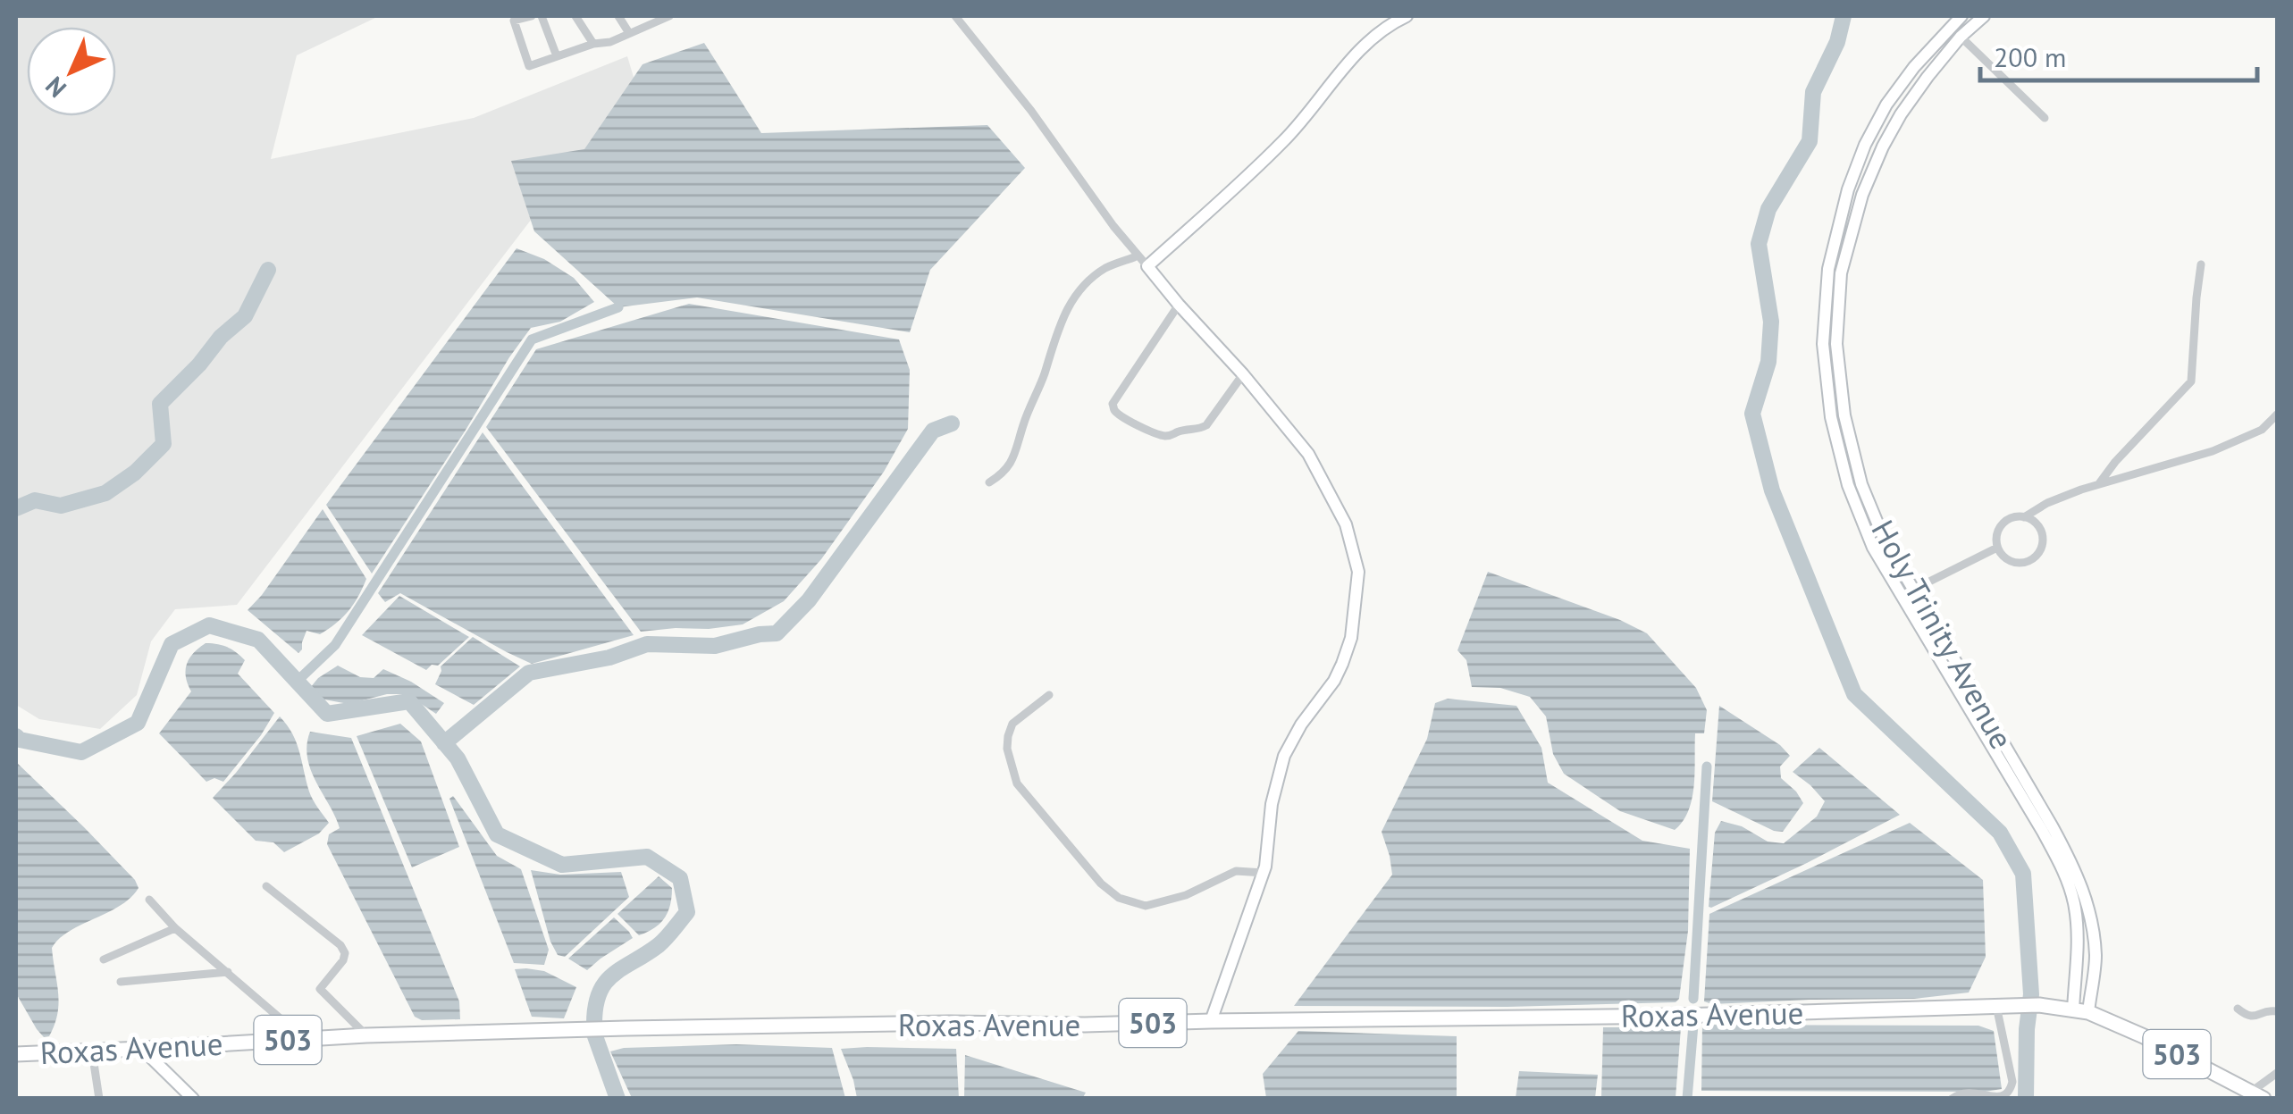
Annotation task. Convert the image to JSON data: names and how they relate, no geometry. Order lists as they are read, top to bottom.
{
  "streets": {
    "main road": ["Holy Trinity Avenue", "Roxas Avenue", "503"]
  },
  "crossings": [
    ["Holy Trinity Avenue", "Roxas Avenue"]
  ],
  "scale_bar": "200 m",
  "north": "bottom left"
}
